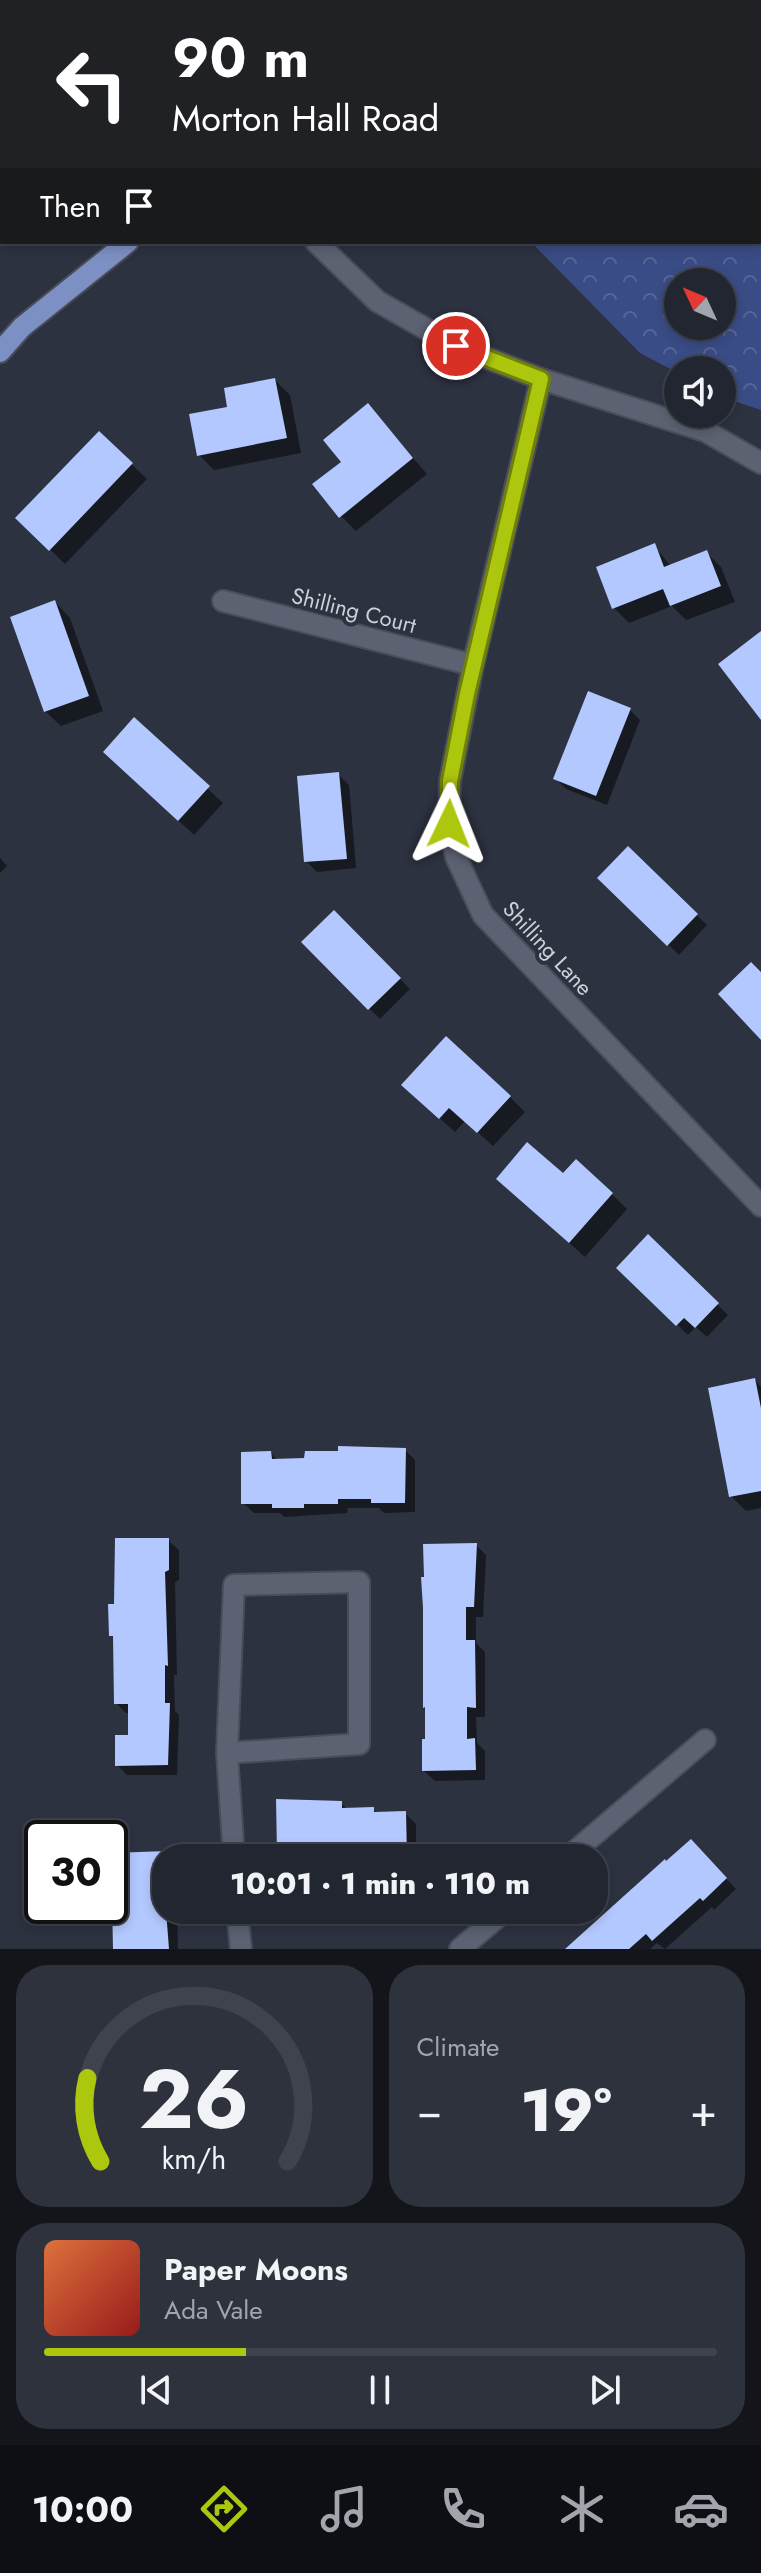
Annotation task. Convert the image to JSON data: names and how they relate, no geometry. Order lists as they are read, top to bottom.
{
  "streets": {
    "street": ["Shilling Court", "Shilling Lane"]
  },
  "crossings": [
    ["Shilling Court", "Shilling Lane"]
  ],
  "north": "top left",
  "page": {
    "turn": ["90 m", "Morton Hall Road"],
    "then": "Then",
    "limit": "30",
    "trip": "10:01 · 1 min · 110 m",
    "tile": "Climate",
    "heat": ["−", "19°", "+"],
    "song": ["Paper Moons", "Ada Vale"],
    "tabs": "10:00",
    "gauge": ["26", "km/h"]
  }
}
